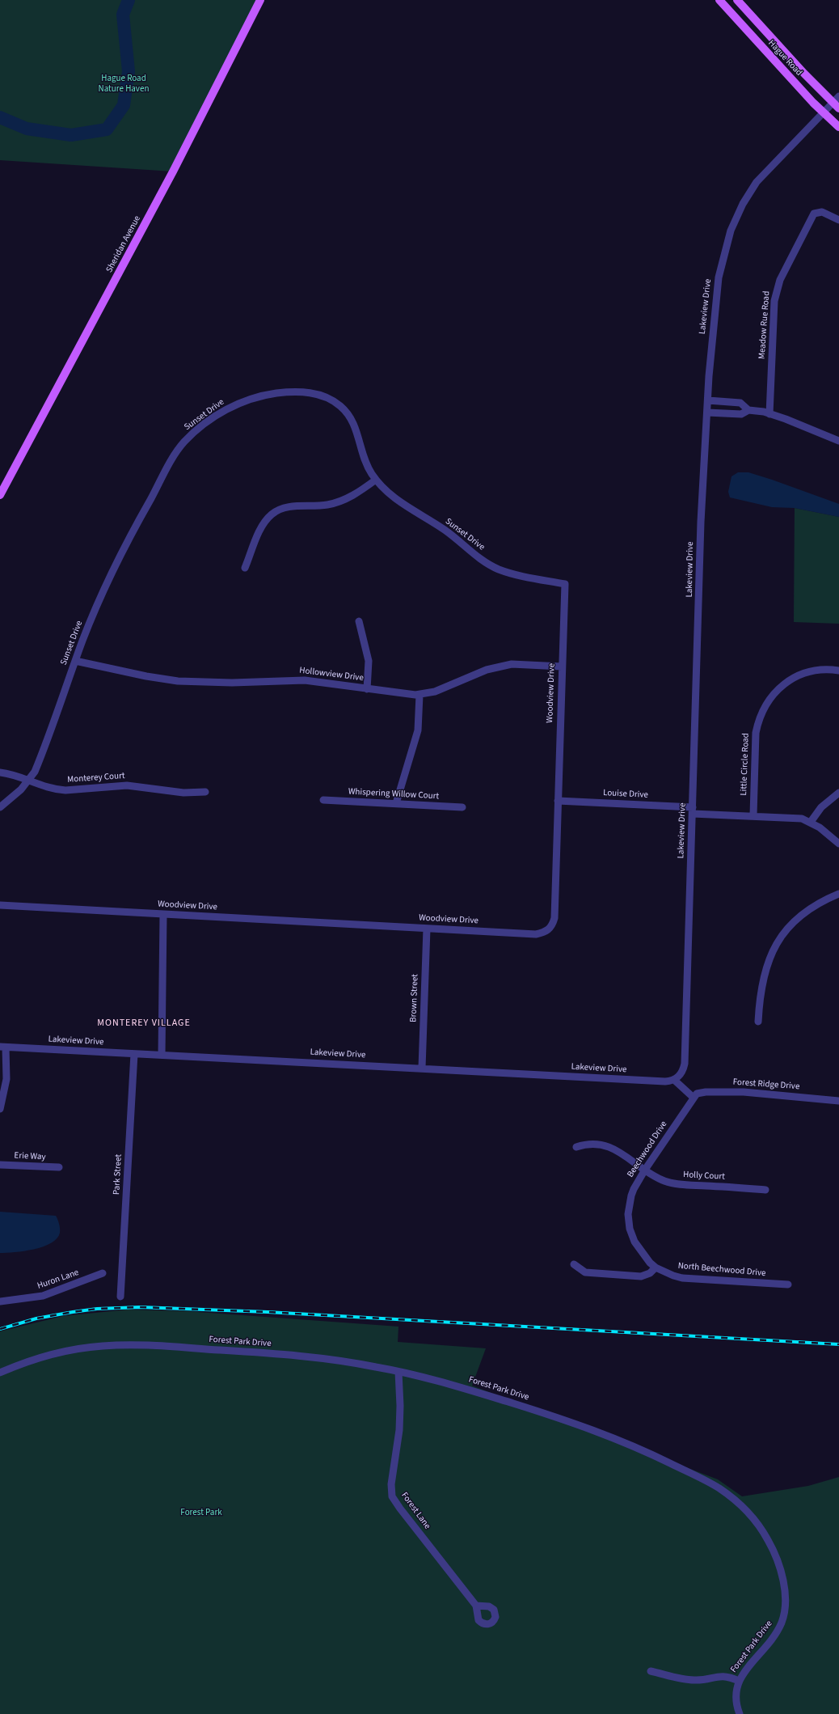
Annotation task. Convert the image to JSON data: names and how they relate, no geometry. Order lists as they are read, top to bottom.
{
  "streets": {
    "main road": ["Hague Road", "Sheridan Avenue"],
    "street": [
      "Lakeview Drive",
      "Meadow Rue Road",
      "Sunset Drive",
      "Hollowview Drive",
      "Woodview Drive",
      "Little Circle Road",
      "Monterey Court",
      "Whispering Willow Court",
      "Louise Drive",
      "Brown Street",
      "Forest Ridge Drive",
      "Beechwood Drive",
      "Erie Way",
      "Park Street",
      "Holly Court",
      "North Beechwood Drive",
      "Huron Lane",
      "Forest Park Drive",
      "Forest Lane"
    ]
  },
  "crossings": [
    ["Hague Road", "Lakeview Drive"],
    ["Lakeview Drive", "Louise Drive"],
    ["Lakeview Drive", "Brown Street"],
    ["Lakeview Drive", "Park Street"],
    ["Sunset Drive", "Hollowview Drive"],
    ["Sunset Drive", "Woodview Drive"],
    ["Sunset Drive", "Monterey Court"],
    ["Hollowview Drive", "Woodview Drive"],
    ["Woodview Drive", "Louise Drive"],
    ["Woodview Drive", "Brown Street"],
    ["Little Circle Road", "Louise Drive"],
    ["Forest Ridge Drive", "Beechwood Drive"],
    ["Beechwood Drive", "Holly Court"],
    ["Beechwood Drive", "North Beechwood Drive"],
    ["Forest Park Drive", "Forest Lane"]
  ],
  "districts": ["MONTEREY VILLAGE"],
  "parks": ["Hague Road Nature Haven", "Forest Park"]
}
